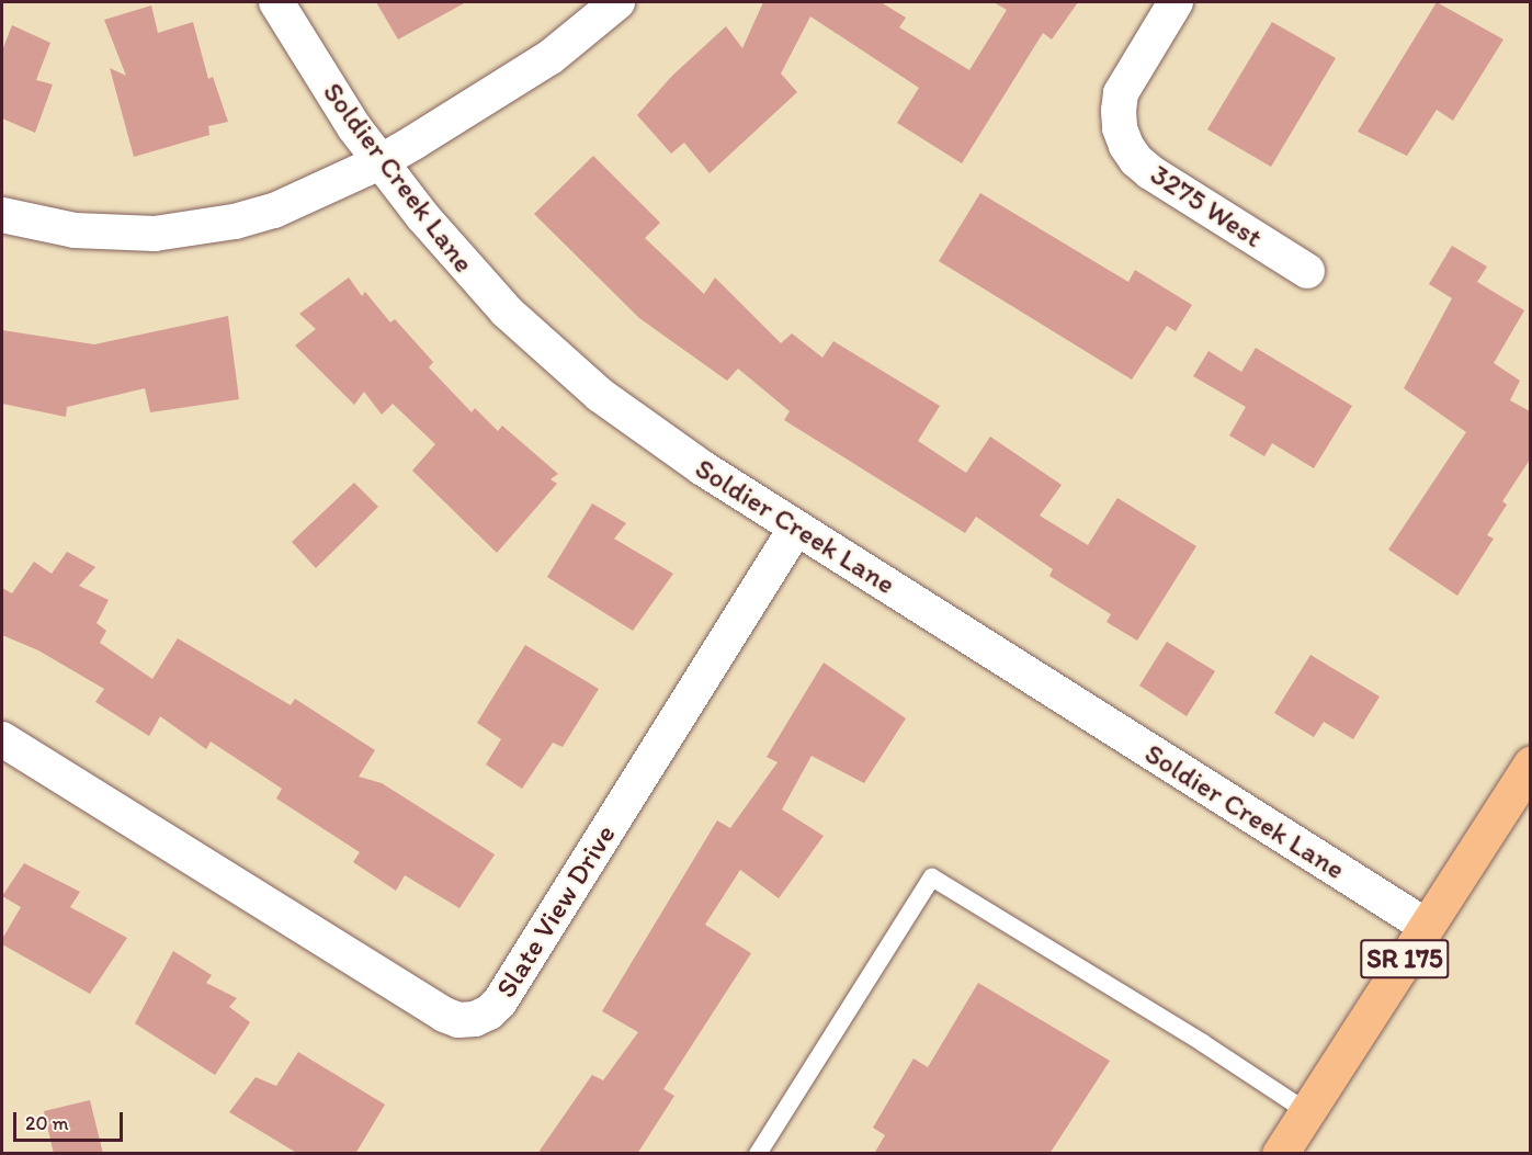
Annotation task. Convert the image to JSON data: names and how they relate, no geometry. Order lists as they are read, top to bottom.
{
  "streets": {
    "main road": ["SR 175"],
    "street": ["Soldier Creek Lane", "3275 West", "Slate View Drive"]
  },
  "crossings": [
    ["Soldier Creek Lane", "Slate View Drive"],
    ["Soldier Creek Lane", "SR 175"]
  ],
  "scale_bar": "20 m"
}
